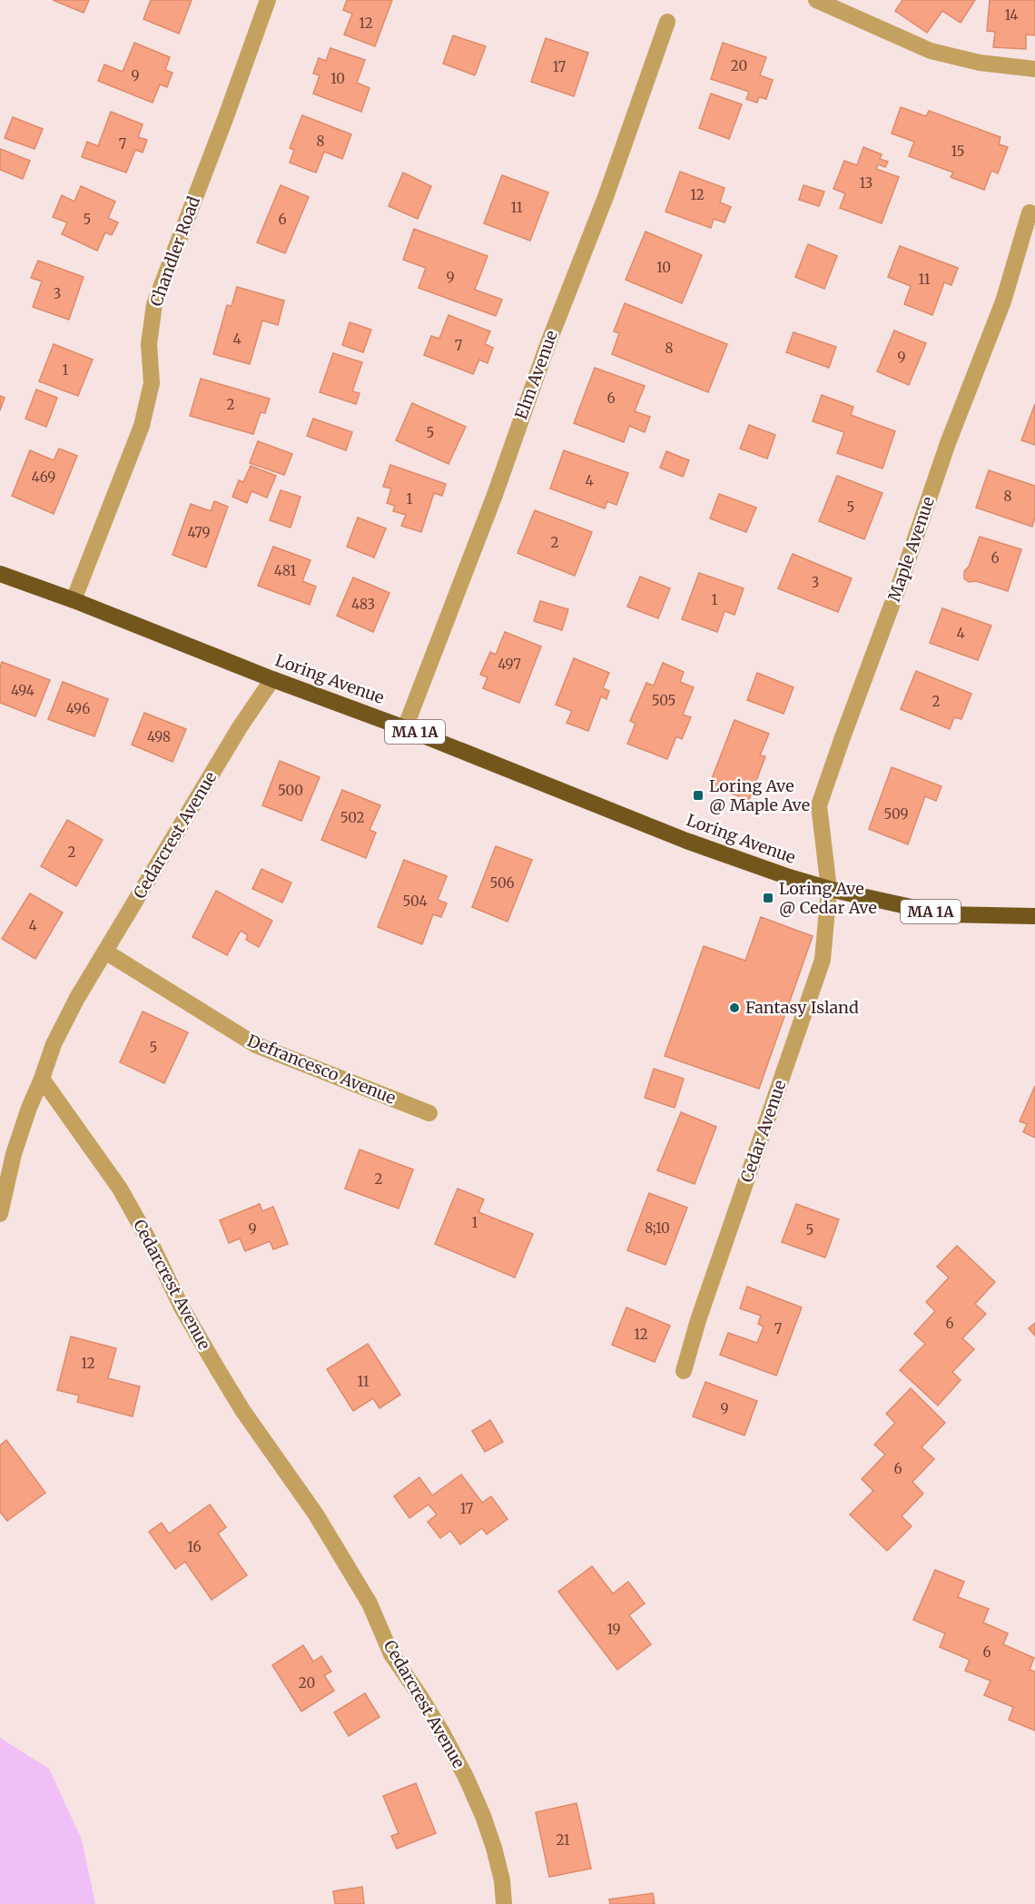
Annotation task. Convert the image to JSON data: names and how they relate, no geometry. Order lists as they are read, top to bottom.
{
  "streets": {
    "highway": ["Loring Avenue", "MA 1A"],
    "street": [
      "Chandler Road",
      "Elm Avenue",
      "Maple Avenue",
      "Cedarcrest Avenue",
      "Defrancesco Avenue",
      "Cedar Avenue"
    ]
  },
  "crossings": [
    ["Chandler Road", "Loring Avenue"],
    ["Elm Avenue", "Loring Avenue"],
    ["Maple Avenue", "Loring Avenue"],
    ["Maple Avenue", "MA 1A"],
    ["Maple Avenue", "Cedar Avenue"],
    ["Loring Avenue", "MA 1A"],
    ["Loring Avenue", "Cedarcrest Avenue"],
    ["Loring Avenue", "Cedar Avenue"],
    ["MA 1A", "Cedar Avenue"],
    ["Cedarcrest Avenue", "Defrancesco Avenue"]
  ],
  "places": {
    "transit": ["Loring Ave @ Maple Ave", "Loring Ave @ Cedar Ave"],
    "other": ["Fantasy Island"]
  },
  "house_numbers": [
    "14",
    "12",
    "20",
    "17",
    "9",
    "10",
    "8",
    "7",
    "15",
    "13",
    "12",
    "11",
    "5",
    "6",
    "10",
    "9",
    "11",
    "3",
    "4",
    "7",
    "8",
    "9",
    "1",
    "6",
    "2",
    "5",
    "469",
    "4",
    "8",
    "1",
    "5",
    "479",
    "2",
    "6",
    "481",
    "3",
    "1",
    "483",
    "4",
    "497",
    "494",
    "505",
    "2",
    "496",
    "498",
    "500",
    "509",
    "502",
    "2",
    "506",
    "504",
    "4",
    "5",
    "2",
    "1",
    "8;10",
    "9",
    "5",
    "6",
    "7",
    "12",
    "12",
    "11",
    "9",
    "6",
    "17",
    "16",
    "19",
    "6",
    "20",
    "21"
  ]
}
